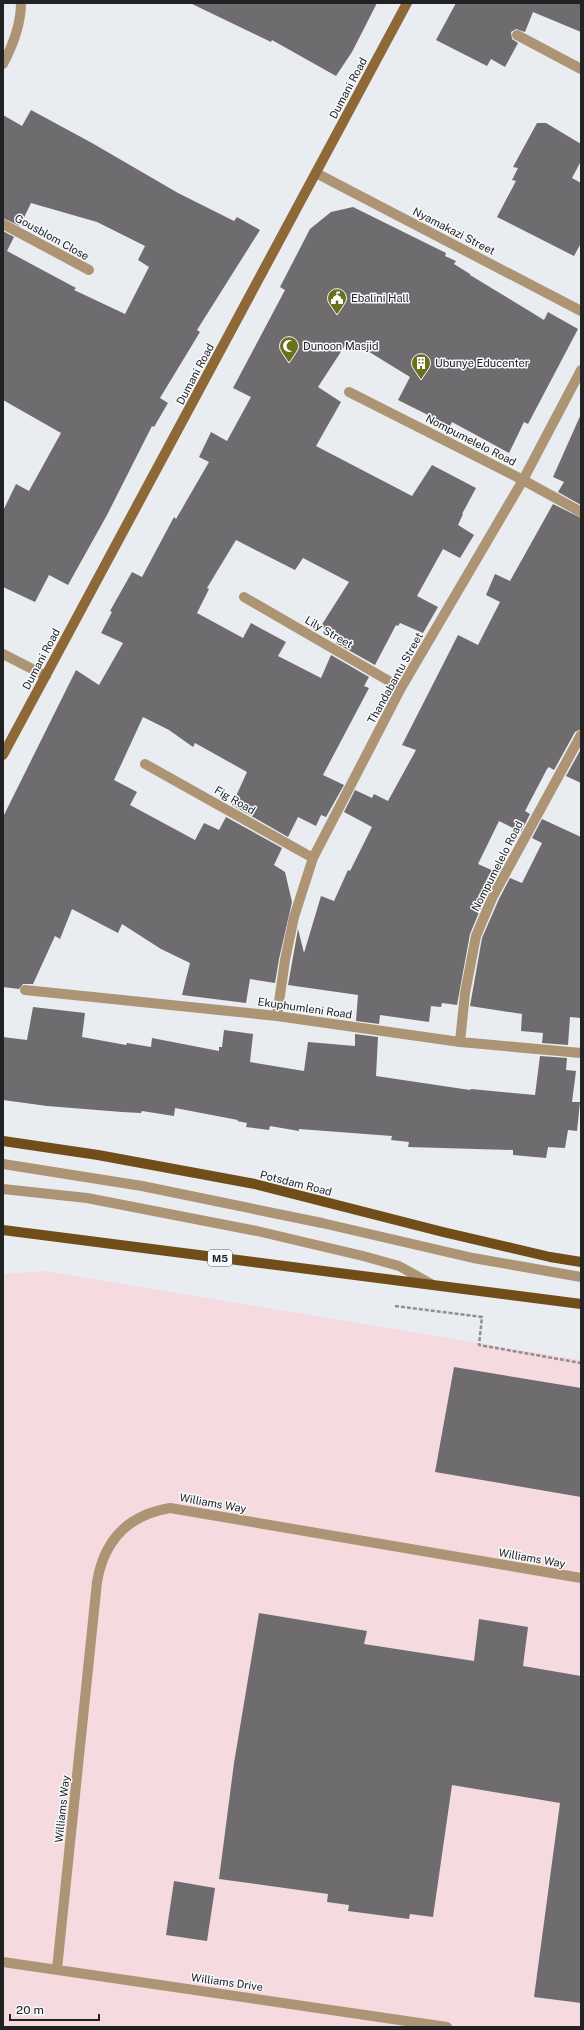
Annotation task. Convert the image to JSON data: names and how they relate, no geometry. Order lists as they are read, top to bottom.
{
  "streets": {
    "main road": ["Potsdam Road", "M5"],
    "street": [
      "Dumani Road",
      "Nyamakazi Street",
      "Gousblom Close",
      "Nompumelelo Road",
      "Lily Street",
      "Thandabantu Street",
      "Fig Road",
      "Ekuphumleni Road",
      "Williams Way",
      "Williams Drive"
    ]
  },
  "crossings": [
    ["Dumani Road", "Nyamakazi Street"],
    ["Nompumelelo Road", "Thandabantu Street"],
    ["Nompumelelo Road", "Ekuphumleni Road"],
    ["Lily Street", "Thandabantu Street"],
    ["Thandabantu Street", "Fig Road"],
    ["Thandabantu Street", "Ekuphumleni Road"],
    ["Williams Way", "Williams Drive"]
  ],
  "places": {
    "public building": ["Ebalini Hall"],
    "mosque": ["Dunoon Masjid"],
    "building": ["Ubunye Educenter"]
  },
  "scale_bar": "20 m"
}
